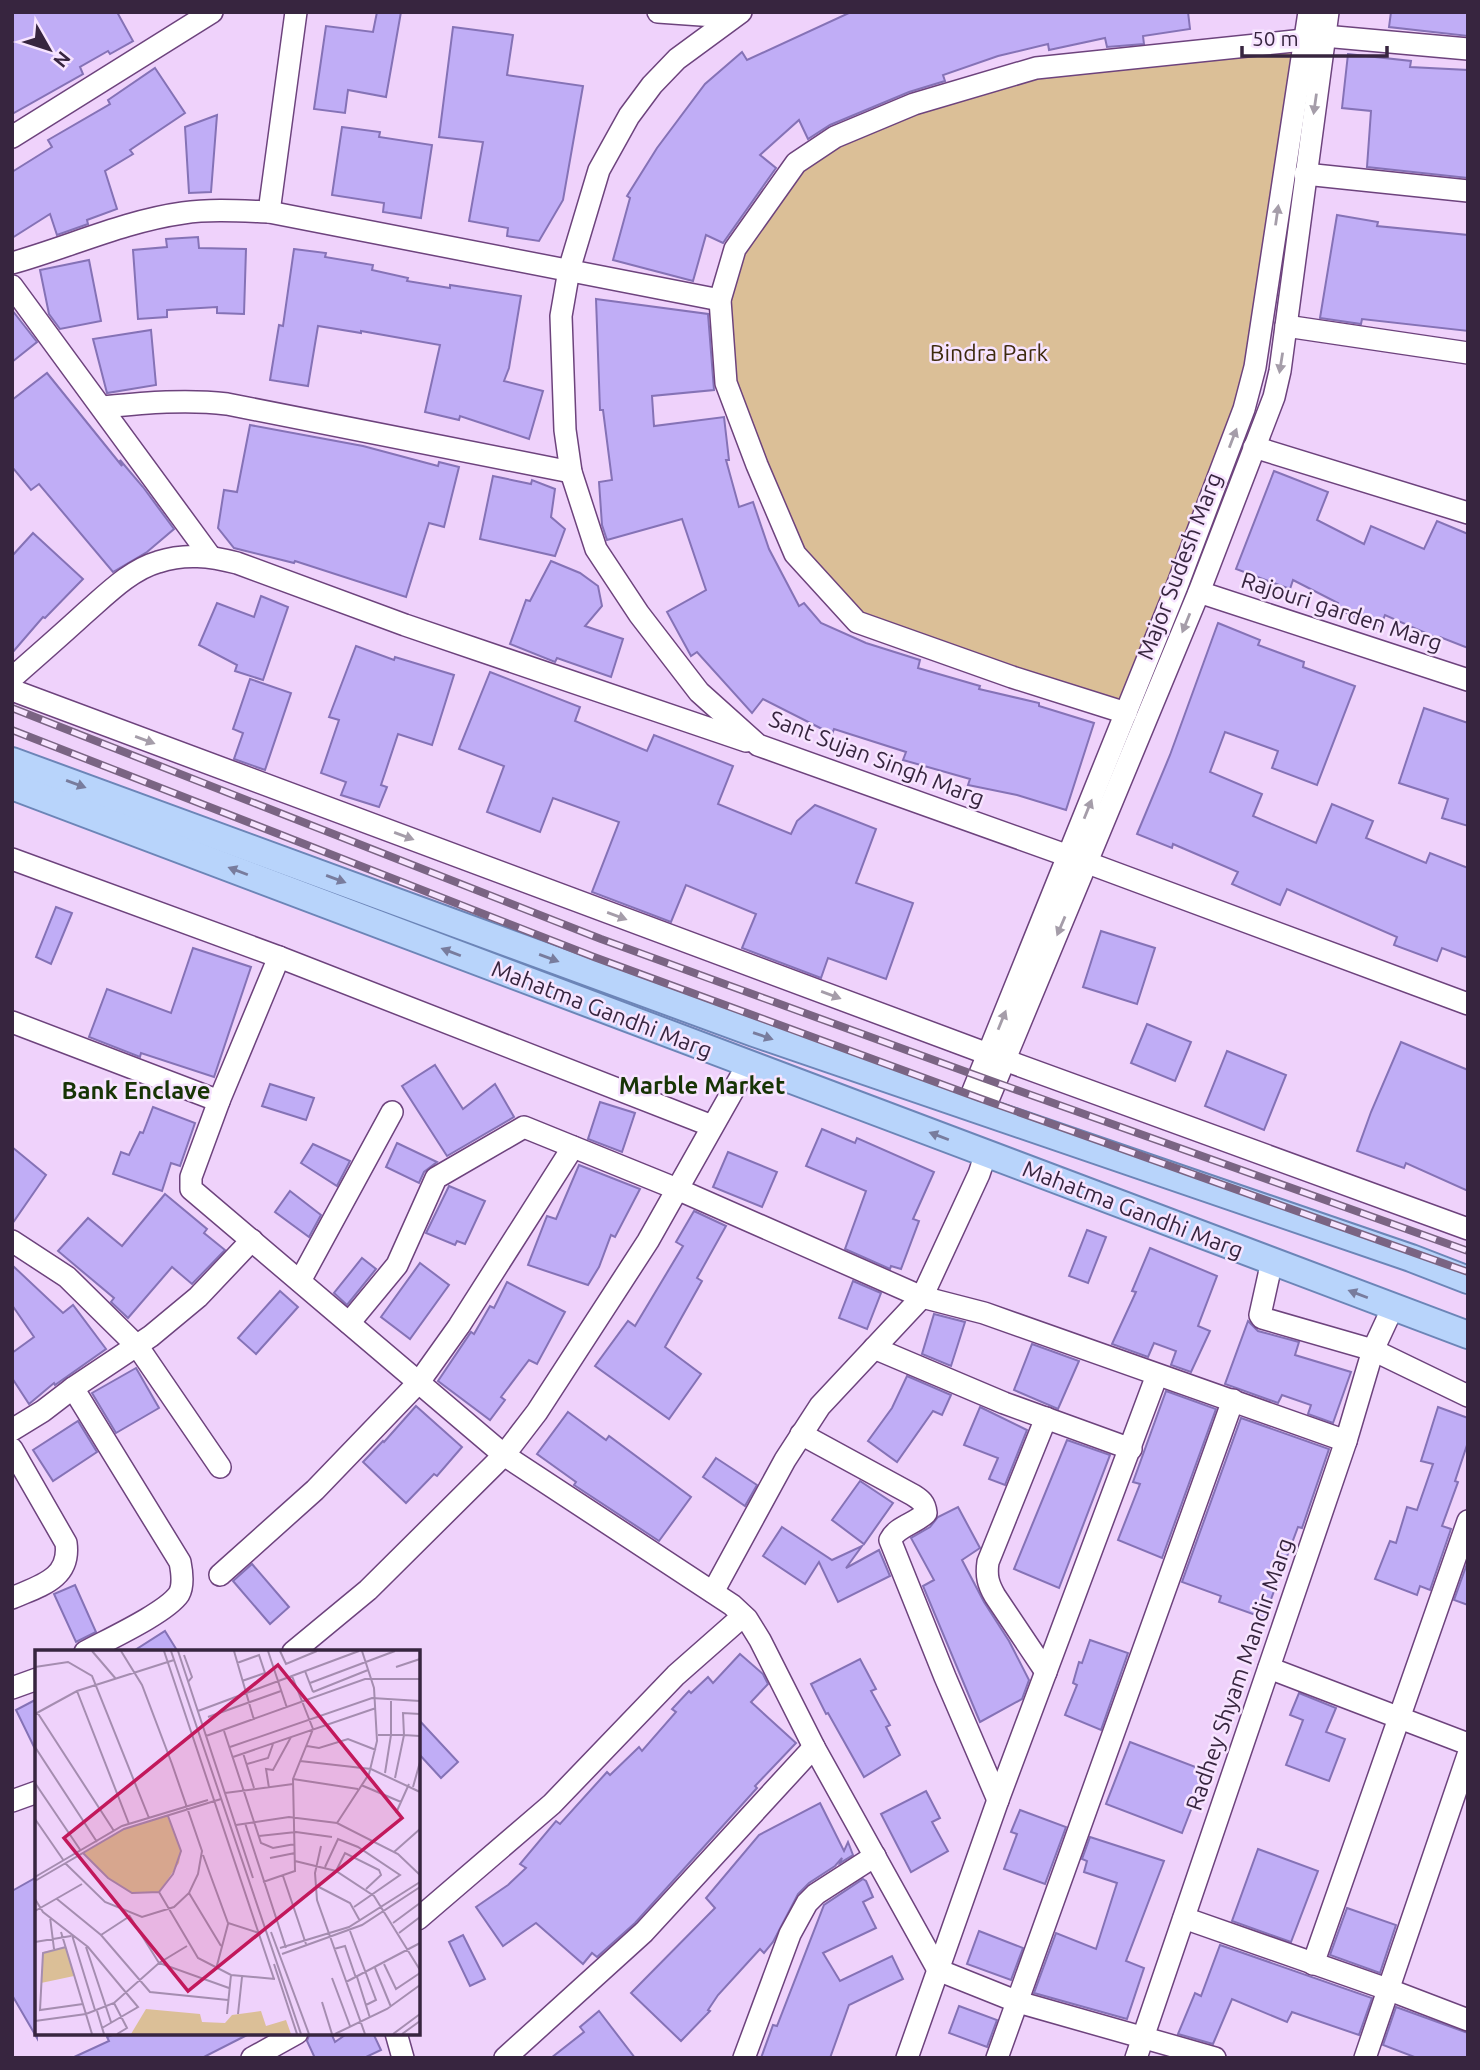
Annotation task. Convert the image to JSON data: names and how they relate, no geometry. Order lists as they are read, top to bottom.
{
  "streets": {
    "main road": ["Mahatma Gandhi Marg"],
    "street": [
      "Major Sudesh Marg",
      "Rajouri garden Marg",
      "Sant Sujan Singh Marg",
      "Radhey Shyam Mandir Marg"
    ]
  },
  "crossings": [
    ["Major Sudesh Marg", "Rajouri garden Marg"],
    ["Major Sudesh Marg", "Sant Sujan Singh Marg"],
    ["Major Sudesh Marg", "Mahatma Gandhi Marg"],
    ["Mahatma Gandhi Marg", "Radhey Shyam Mandir Marg"]
  ],
  "districts": ["Marble Market", "Bank Enclave"],
  "parks": ["Bindra Park"],
  "scale_bar": "50 m",
  "north": "bottom right"
}
